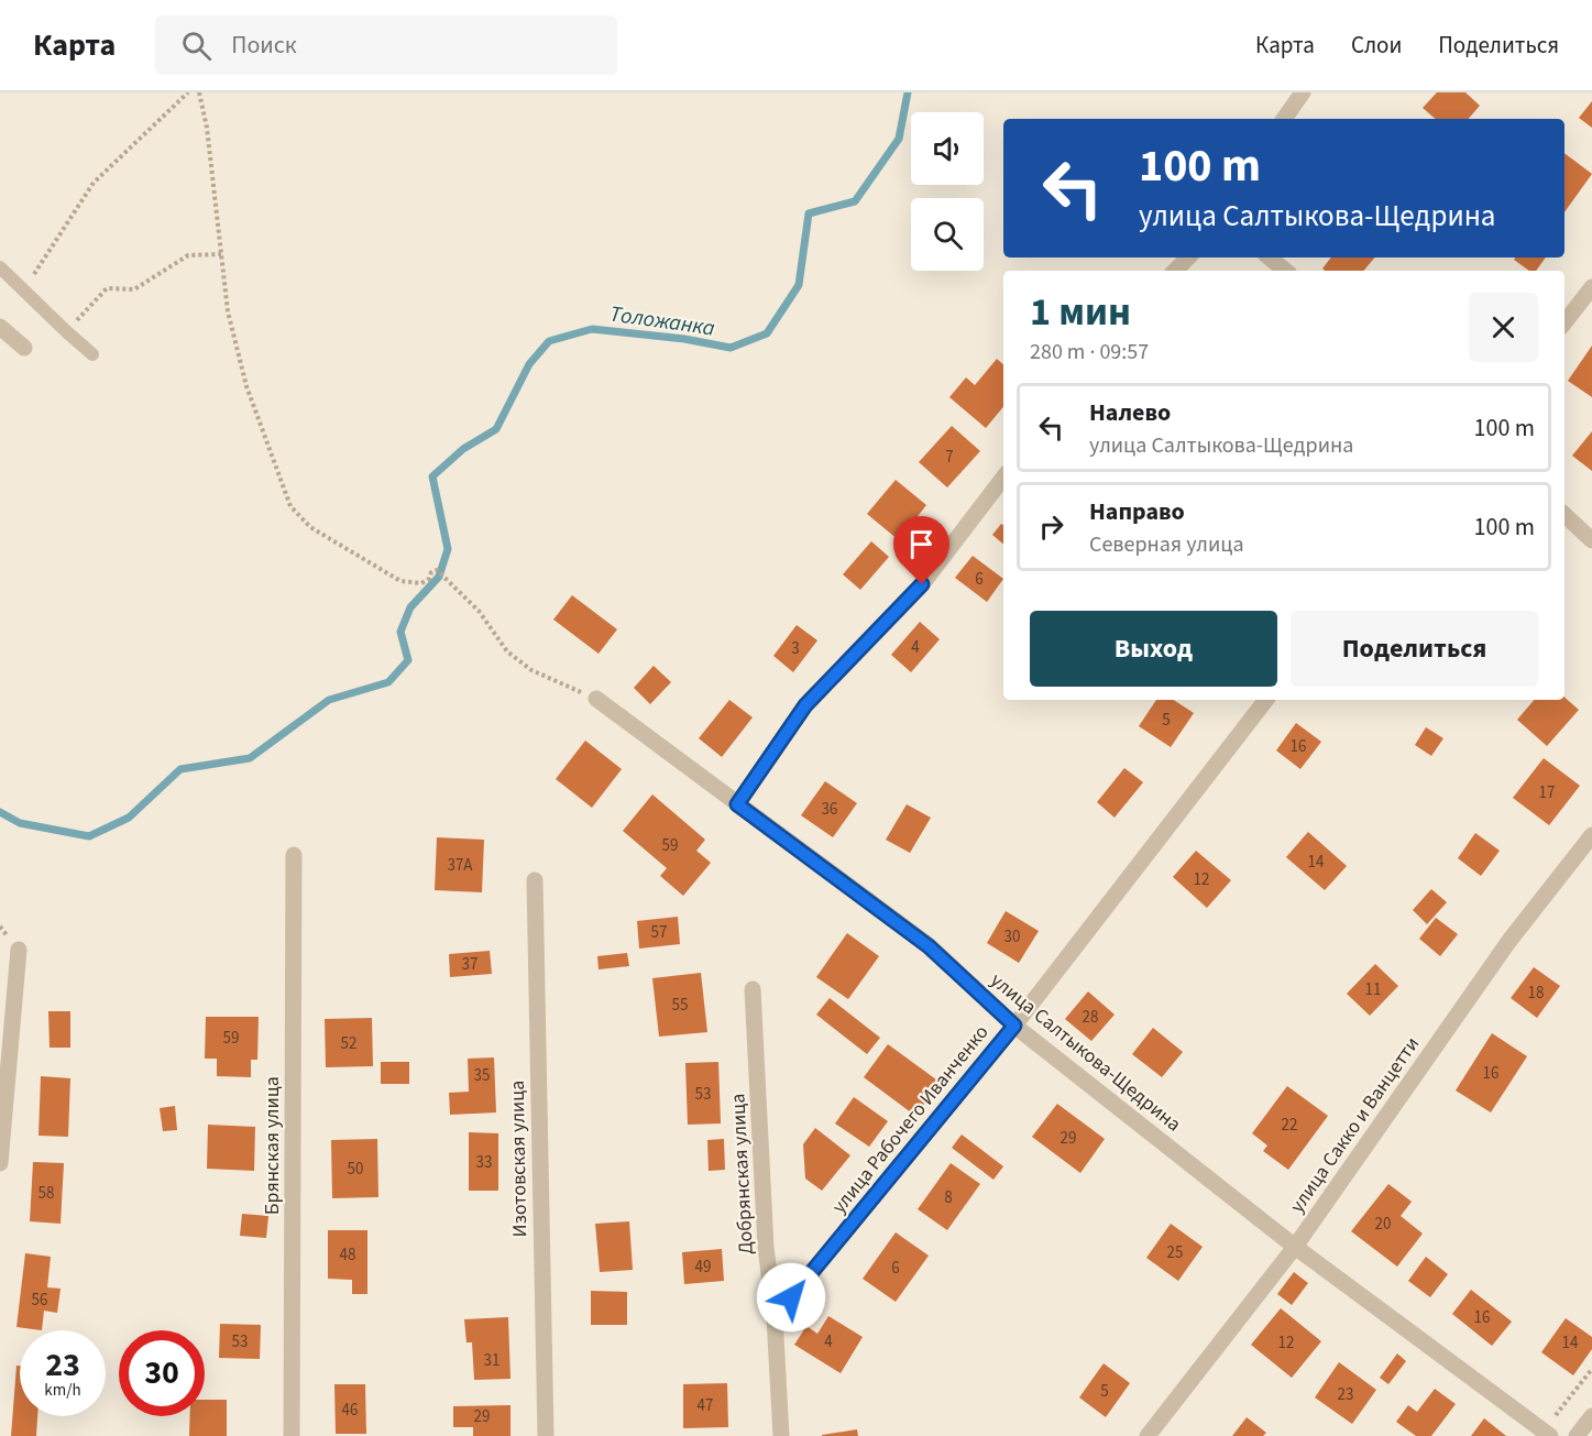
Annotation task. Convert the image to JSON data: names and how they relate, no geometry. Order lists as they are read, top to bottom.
{
  "streets": {
    "street": [
      "улица Салтыкова-Щедрина",
      "улица Рабочего Иванченко",
      "улица Сакко и Ванцетти",
      "Брянская улица",
      "Изотовская улица",
      "Добрянская улица"
    ]
  },
  "crossings": [
    ["улица Салтыкова-Щедрина", "улица Рабочего Иванченко"],
    ["улица Салтыкова-Щедрина", "улица Сакко и Ванцетти"],
    ["улица Рабочего Иванченко", "Добрянская улица"]
  ],
  "water": ["Толожанка"],
  "house_numbers": [
    "7",
    "6",
    "4",
    "3",
    "5",
    "16",
    "17",
    "36",
    "59",
    "14",
    "37А",
    "12",
    "57",
    "30",
    "37",
    "11",
    "18",
    "55",
    "28",
    "59",
    "52",
    "16",
    "35",
    "53",
    "22",
    "29",
    "33",
    "50",
    "58",
    "8",
    "20",
    "25",
    "48",
    "49",
    "6",
    "56",
    "16",
    "53",
    "4",
    "12",
    "14",
    "31",
    "5",
    "23",
    "47",
    "46",
    "29"
  ],
  "page": {
    "header": "Карта",
    "search": "Поиск",
    "nav": ["Карта", "Слои", "Поделиться"],
    "turn": ["100 m", "улица Салтыкова-Щедрина"],
    "heading": ["1 мин", "280 m · 09:57"],
    "list": [
      {
        "name": "Налево",
        "note": "улица Салтыкова-Щедрина",
        "value": "100 m"
      },
      {
        "name": "Направо",
        "note": "Северная улица",
        "value": "100 m"
      }
    ],
    "buttons": ["Выход", "Поделиться"],
    "speed": "23 km/h",
    "limit": "30"
  }
}
